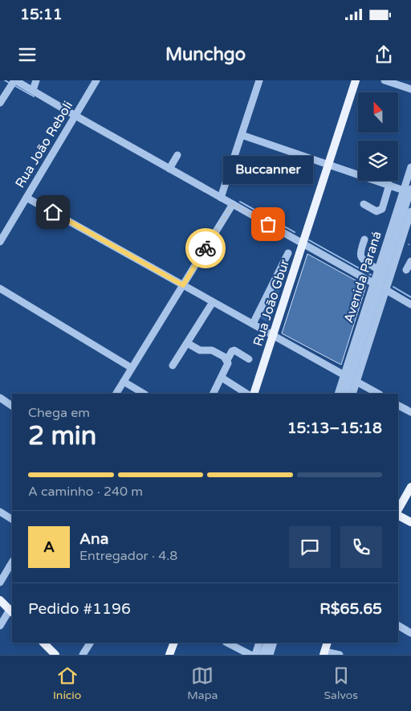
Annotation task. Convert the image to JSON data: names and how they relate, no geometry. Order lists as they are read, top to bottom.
{
  "streets": {
    "main road": ["Rua João Gbur"],
    "street": ["Rua João Reboli", "Avenida Paraná"]
  },
  "places": ["Buccanner"],
  "north": "top",
  "page": {
    "status": "15:11",
    "header": "Munchgo",
    "bubble": "Buccanner",
    "heading": ["2 min", "Chega em", "15:13–15:18"],
    "panel": [
      "Ana",
      "Entregador · 4.8",
      "Pedido #1196",
      "R$65.65"
    ],
    "bar": "A caminho · 240 m",
    "round": "A",
    "tabs": ["Início", "Mapa", "Salvos"]
  }
}
